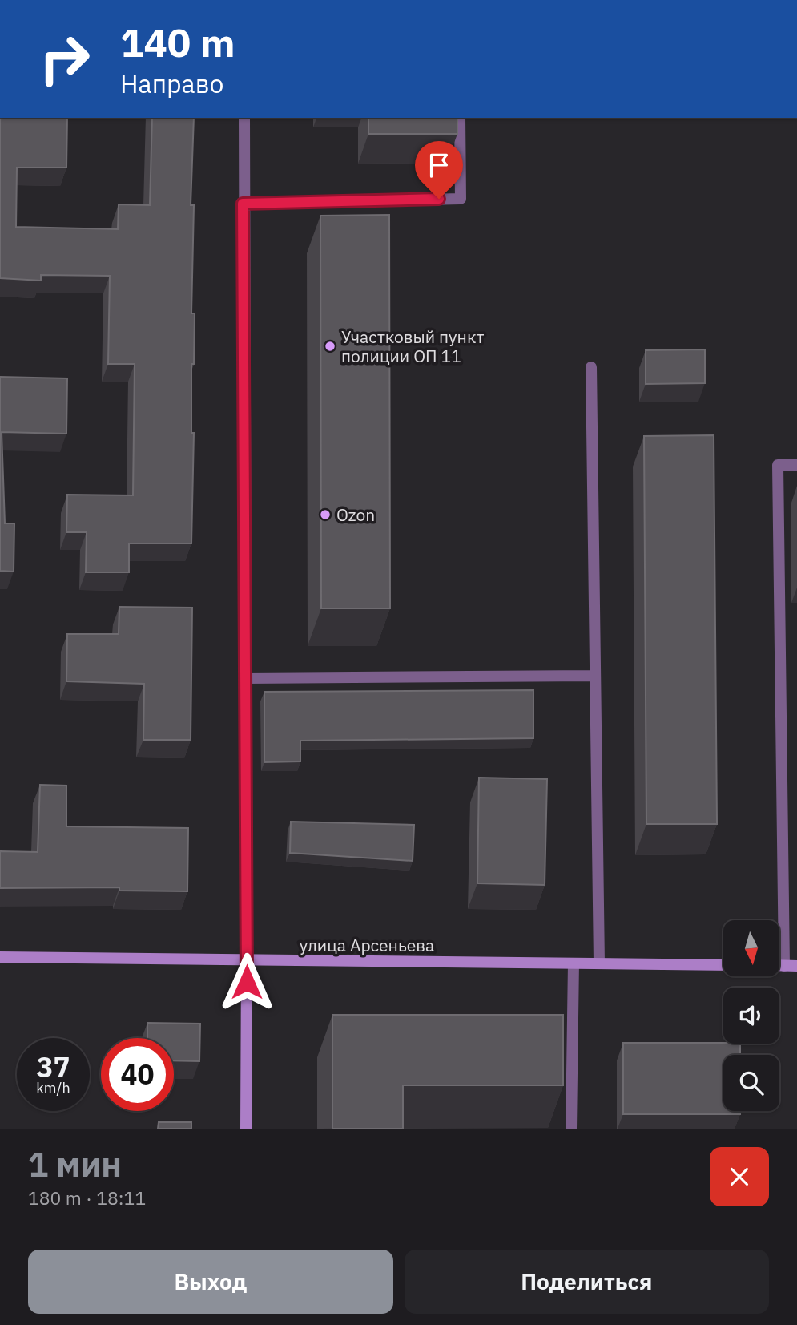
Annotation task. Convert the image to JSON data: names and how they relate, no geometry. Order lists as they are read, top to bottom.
{
  "streets": {
    "street": ["улица Арсеньева"]
  },
  "places": ["Участковый пункт полиции ОП 11", "Ozon"],
  "north": "bottom",
  "page": {
    "turn": ["140 m", "Направо"],
    "speed": "37 km/h",
    "limit": "40",
    "heading": ["1 мин", "180 m · 18:11"],
    "buttons": ["Выход", "Поделиться"]
  }
}
